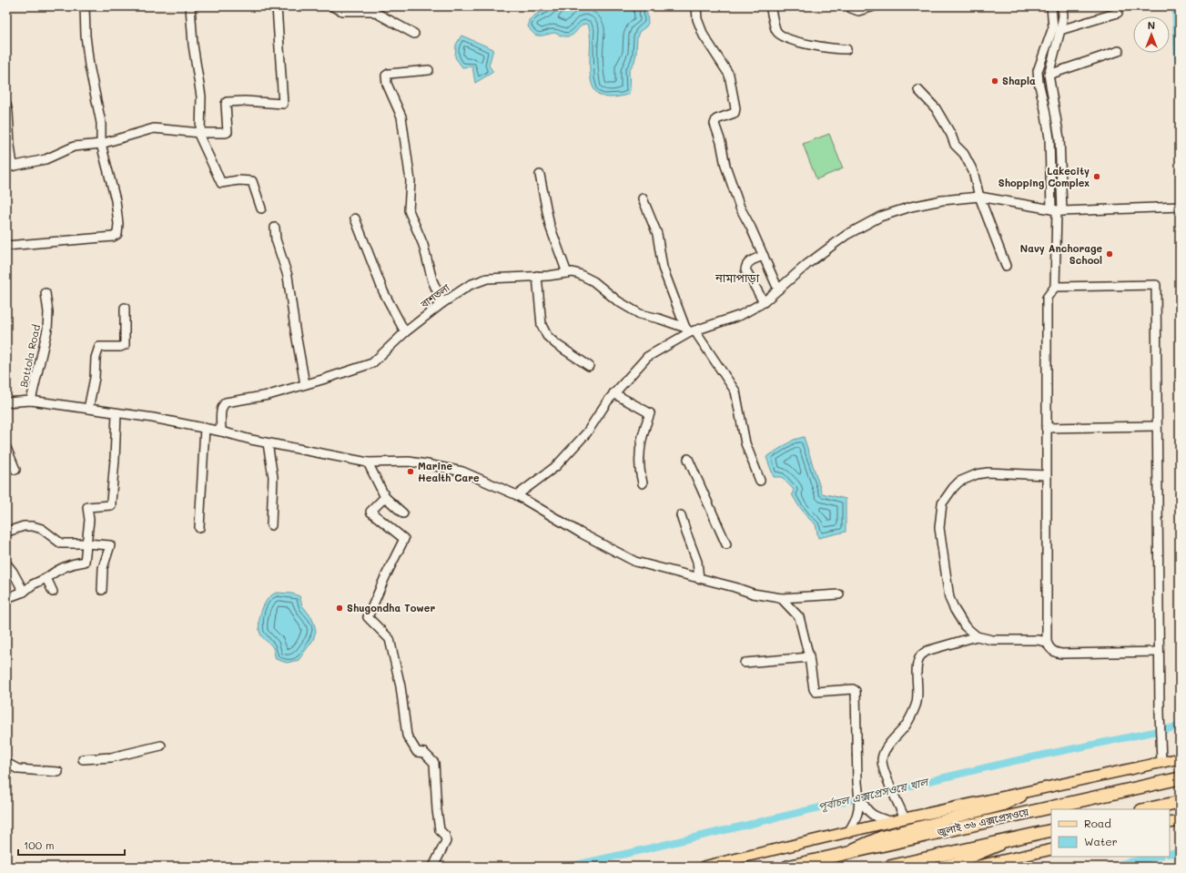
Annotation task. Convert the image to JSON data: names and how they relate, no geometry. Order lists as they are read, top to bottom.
{
  "streets": {
    "highway": ["জুলাই ৩৬ এক্সপ্রেসওয়ে"],
    "street": ["বাশতলা", "Bottola Road"]
  },
  "districts": ["নামাপাড়া"],
  "water": ["পূর্বাচল এক্সপ্রেসওয়ে খাল"],
  "places": [
    "Shapla",
    "Lakecity Shopping Complex",
    "Navy Anchorage School",
    "Marine Health Care",
    "Shugondha Tower"
  ],
  "legend": ["Road", "Water"],
  "scale_bar": "100 m",
  "north": "top"
}
